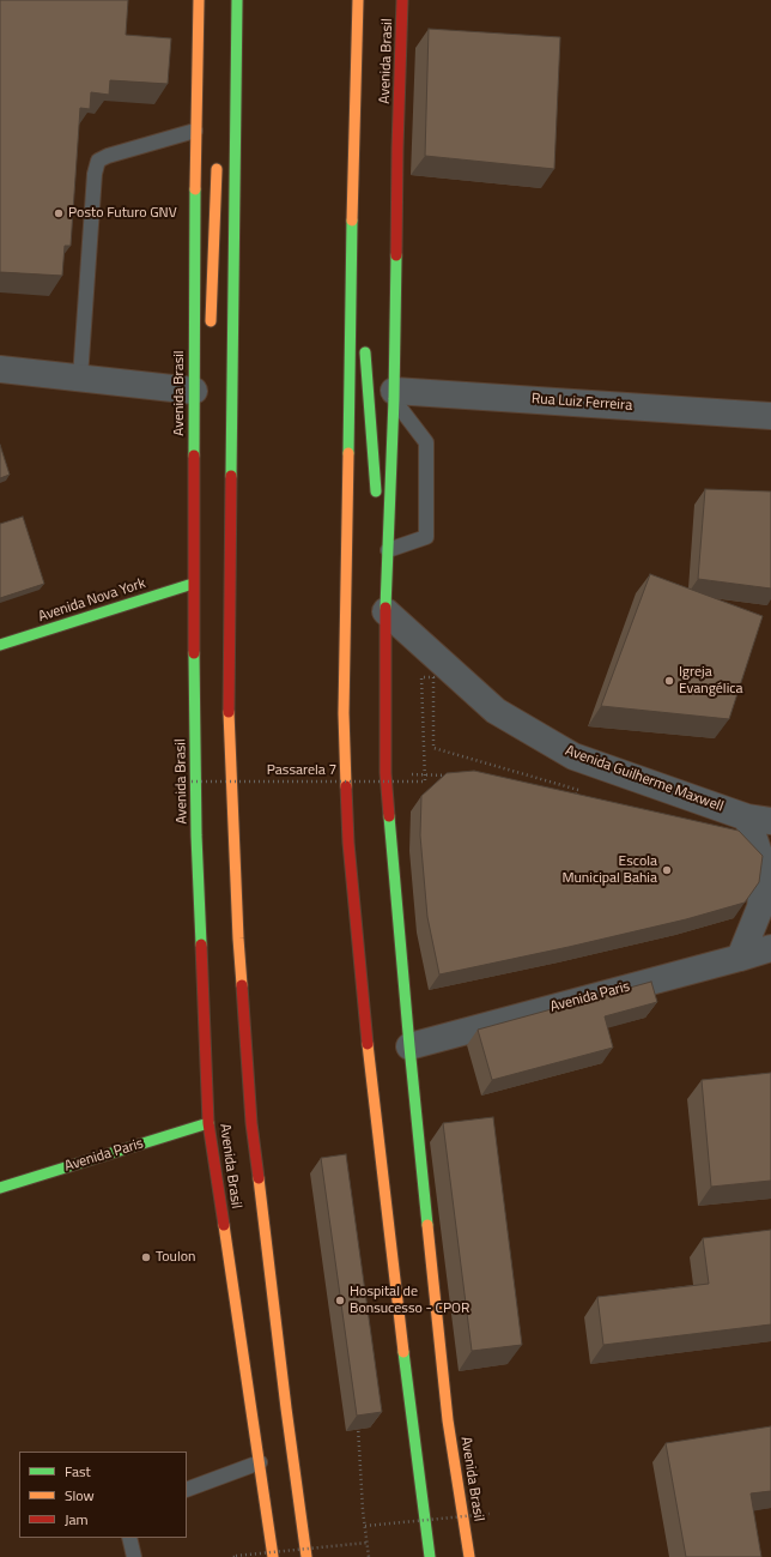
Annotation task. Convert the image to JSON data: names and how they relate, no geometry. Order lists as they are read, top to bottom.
{
  "streets": {
    "main road": ["Avenida Brasil", "Avenida Nova York", "Avenida Paris"],
    "street": ["Rua Luiz Ferreira", "Avenida Guilherme Maxwell"],
    "path": ["Passarela 7"]
  },
  "crossings": [
    ["Avenida Brasil", "Rua Luiz Ferreira"],
    ["Avenida Brasil", "Avenida Nova York"],
    ["Avenida Brasil", "Avenida Guilherme Maxwell"],
    ["Avenida Brasil", "Avenida Paris"],
    ["Avenida Guilherme Maxwell", "Avenida Paris"]
  ],
  "places": [
    "Posto Futuro GNV",
    "Igreja Evangélica",
    "Escola Municipal Bahia",
    "Toulon",
    "Hospital de Bonsucesso - CPOR"
  ],
  "legend": ["Fast", "Slow", "Jam"]
}
